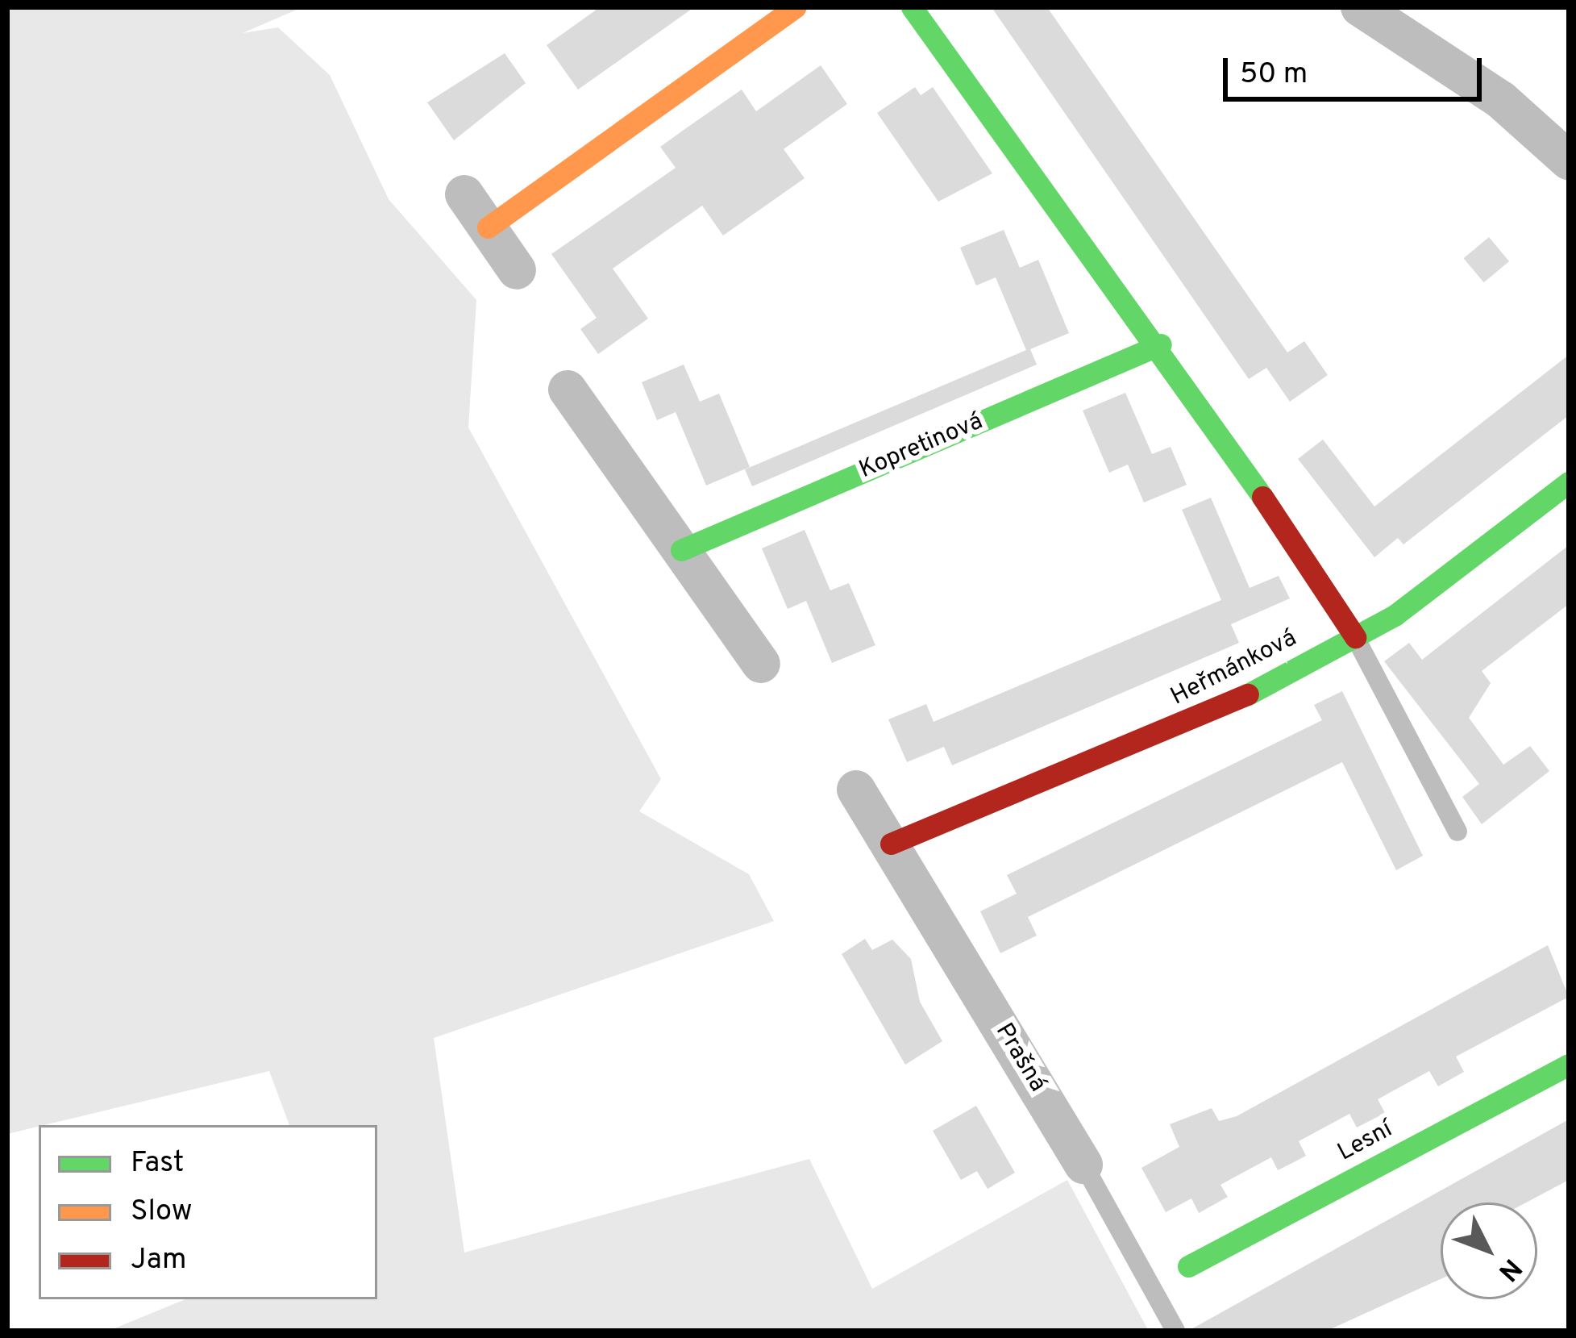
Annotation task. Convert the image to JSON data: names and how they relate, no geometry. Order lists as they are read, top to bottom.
{
  "streets": {
    "street": [
      "Kopretinová",
      "Heřmánková",
      "Prašná",
      "Lesní"
    ]
  },
  "crossings": [
    ["Heřmánková", "Prašná"]
  ],
  "legend": ["Fast", "Slow", "Jam"],
  "scale_bar": "50 m",
  "north": "bottom right"
}
